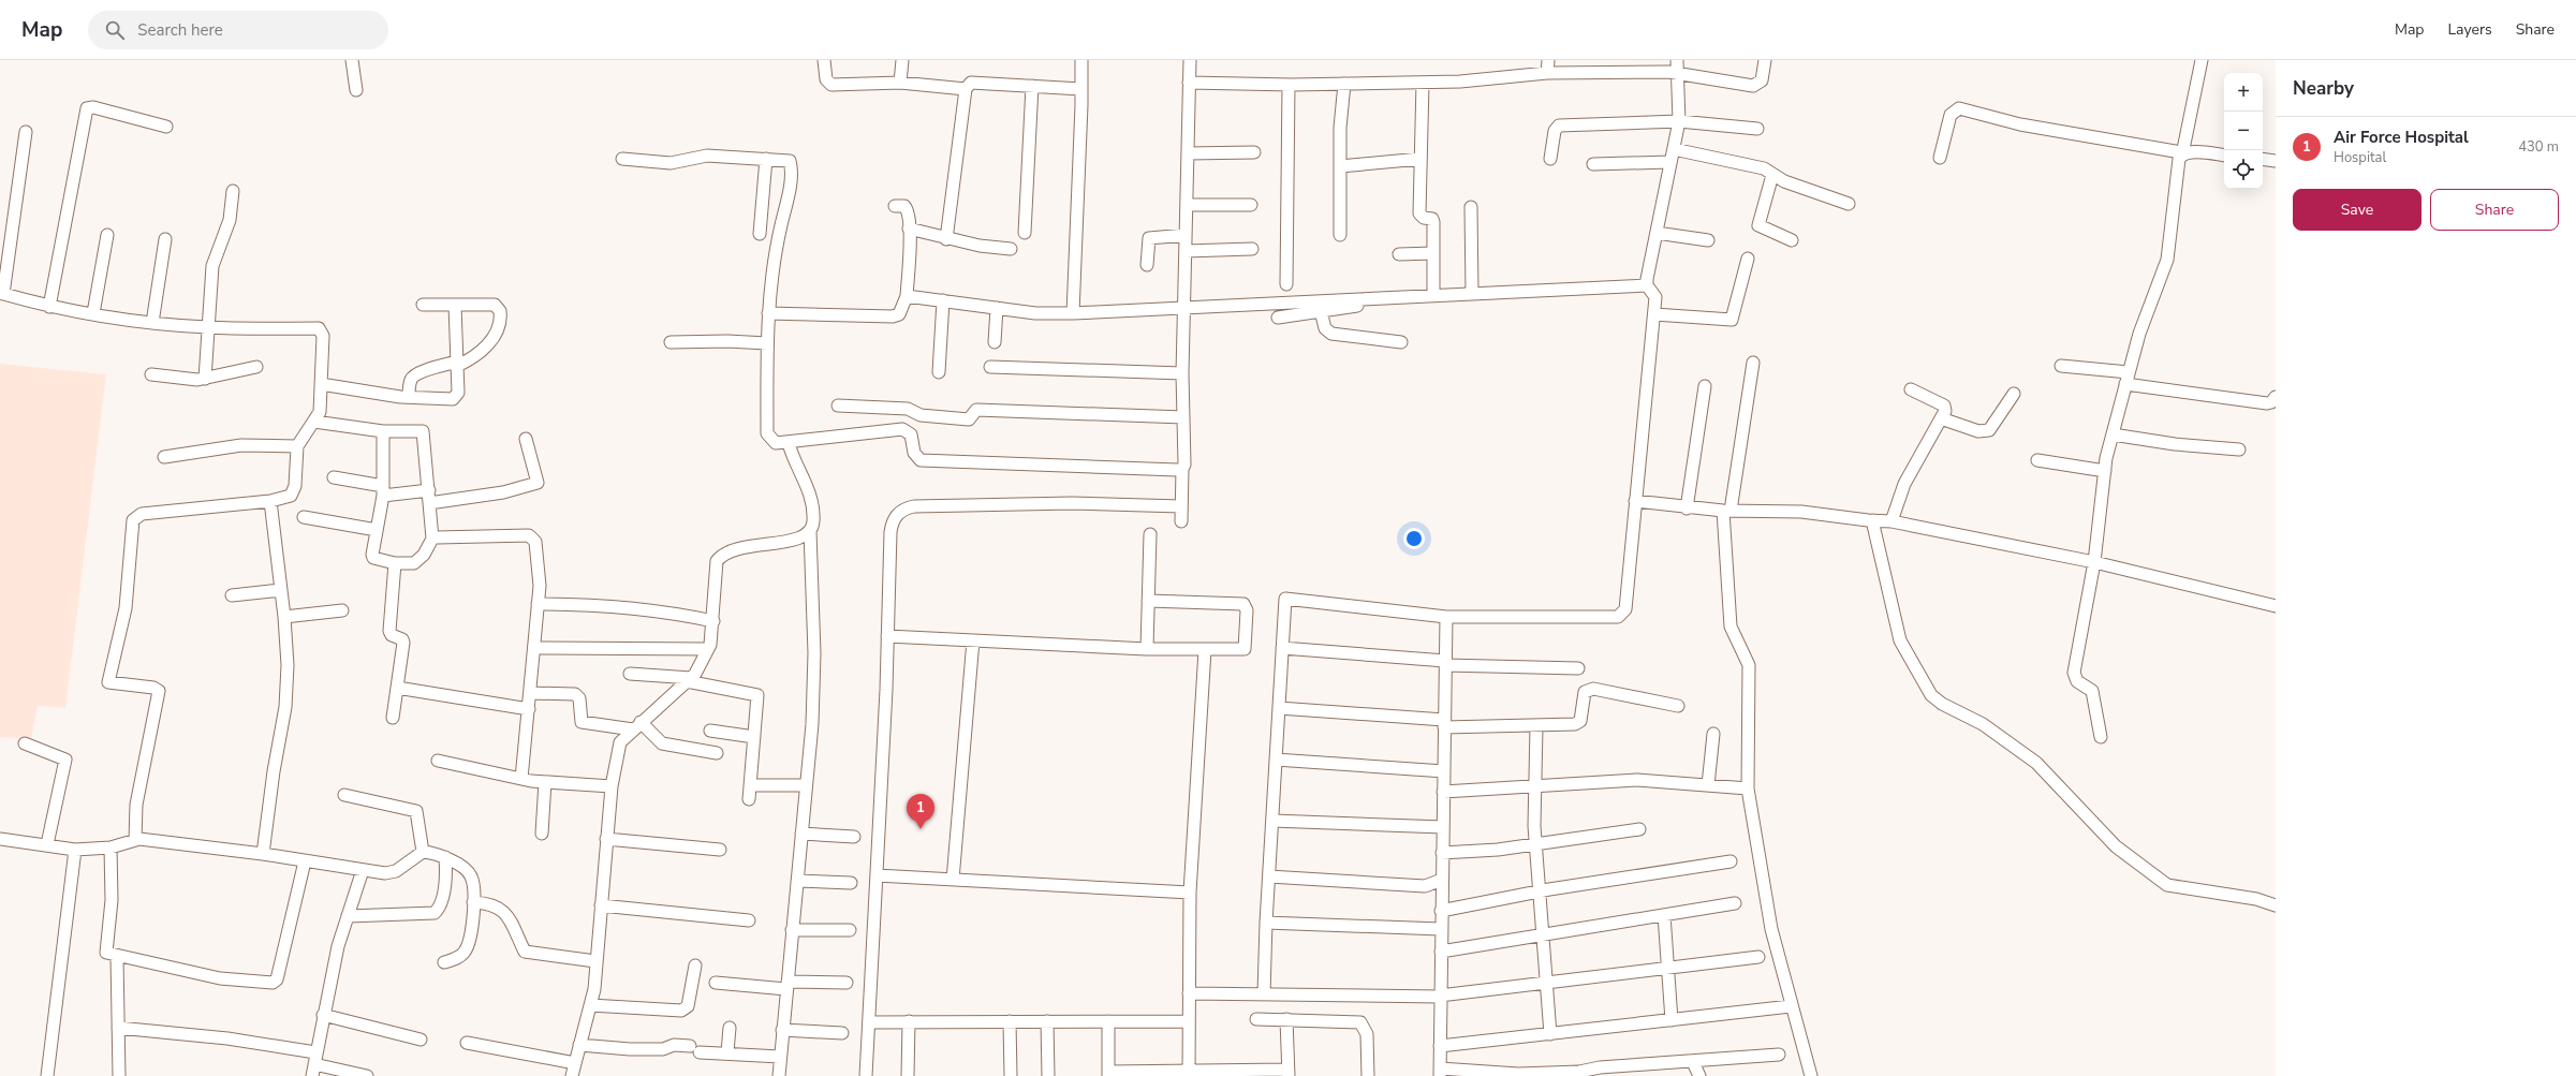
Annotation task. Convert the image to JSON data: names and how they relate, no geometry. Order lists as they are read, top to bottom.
{
  "page": {
    "header": "Map",
    "search": "Search here",
    "nav": ["Map", "Layers", "Share"],
    "heading": "Nearby",
    "map_buttons": ["+", "−"],
    "list": [
      {
        "mark": "1",
        "name": "Air Force Hospital",
        "note": "Hospital",
        "value": "430 m"
      }
    ],
    "buttons": ["Save", "Share"],
    "pins": "1"
  }
}
